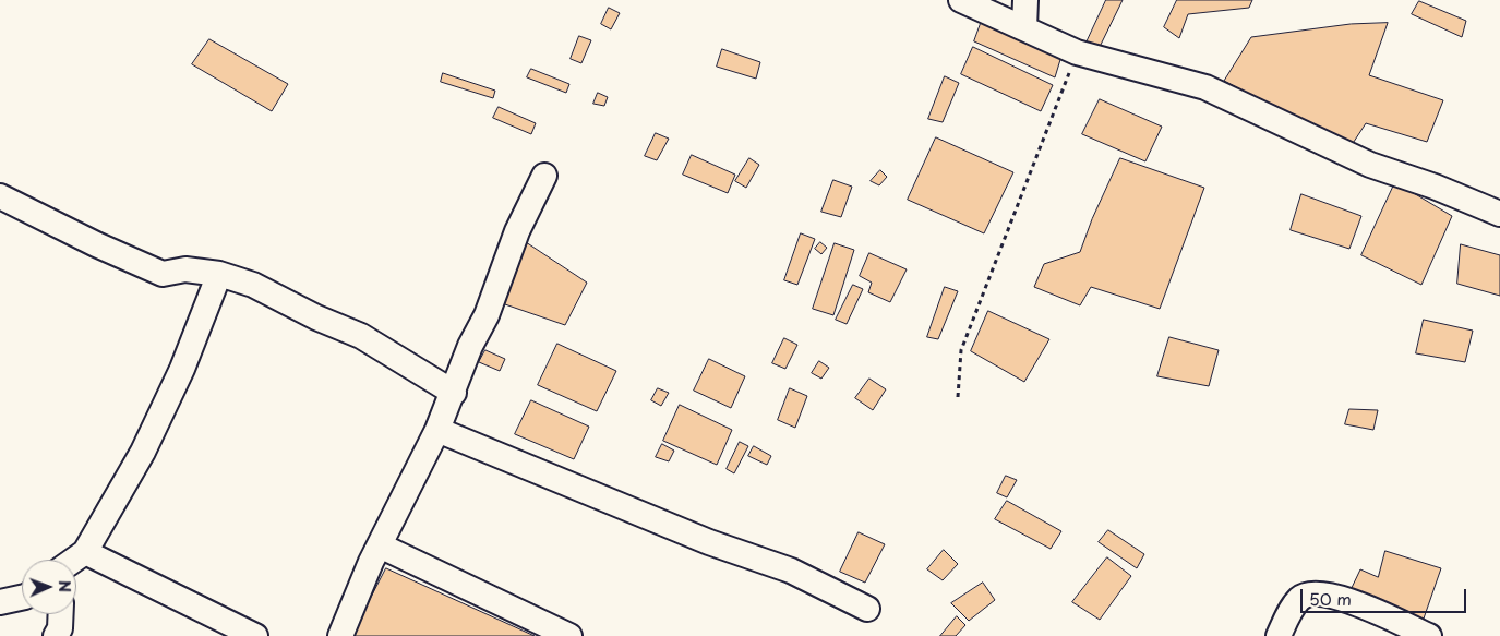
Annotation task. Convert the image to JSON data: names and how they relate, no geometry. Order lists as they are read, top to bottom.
{
  "scale_bar": "50 m",
  "north": "right"
}
